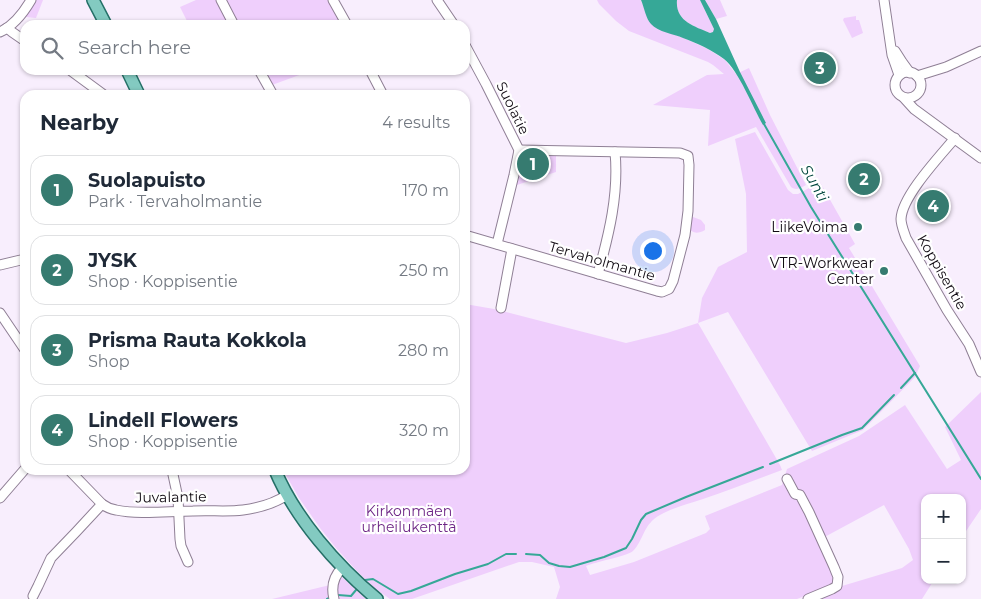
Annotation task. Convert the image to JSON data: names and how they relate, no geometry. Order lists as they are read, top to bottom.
{
  "streets": {
    "street": [
      "Suolatie",
      "Tervaholmantie",
      "Koppisentie",
      "Juvalantie"
    ]
  },
  "crossings": [
    ["Suolatie", "Tervaholmantie"]
  ],
  "water": ["Sunti"],
  "parks": ["Kirkonmäen urheilukenttä"],
  "places": ["LiikeVoima", "VTR-Workwear Center"],
  "page": {
    "search": "Search here",
    "pins": [
      "3",
      "1",
      "2",
      "4"
    ],
    "heading": ["Nearby", "4 results"],
    "list": [
      {
        "mark": "1",
        "name": "Suolapuisto",
        "note": "Park · Tervaholmantie",
        "value": "170 m"
      },
      {
        "mark": "2",
        "name": "JYSK",
        "note": "Shop · Koppisentie",
        "value": "250 m"
      },
      {
        "mark": "3",
        "name": "Prisma Rauta Kokkola",
        "note": "Shop",
        "value": "280 m"
      },
      {
        "mark": "4",
        "name": "Lindell Flowers",
        "note": "Shop · Koppisentie",
        "value": "320 m"
      }
    ],
    "map_buttons": ["+", "−"]
  }
}
